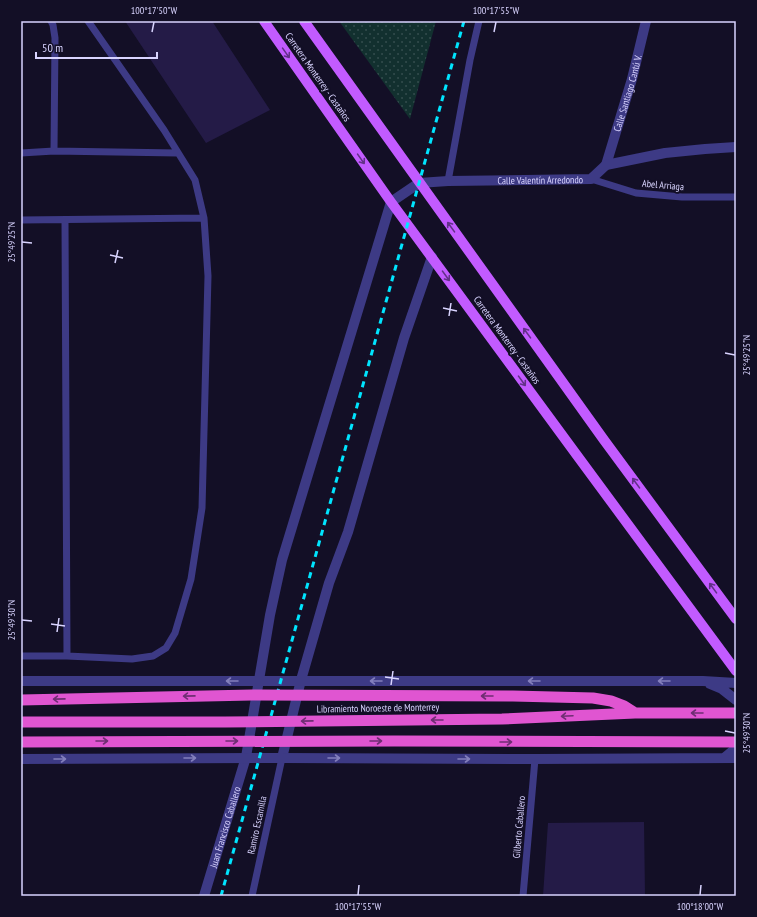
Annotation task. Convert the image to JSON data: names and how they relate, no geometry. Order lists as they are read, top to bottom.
{
  "streets": {
    "highway": ["Libramiento Noroeste de Monterrey"],
    "main road": ["Carretera Monterrey - Castaños"],
    "street": ["Calle Santiago Cantú V.", "Calle Valentín Arredondo", "Juan Francisco Caballero"],
    "lane": ["Abel Arriaga", "Ramiro Escamilla", "Gilberto Caballero"]
  },
  "crossings": [
    ["Carretera Monterrey - Castaños", "Calle Valentín Arredondo"],
    ["Carretera Monterrey - Castaños", "Juan Francisco Caballero"],
    ["Calle Santiago Cantú V.", "Calle Valentín Arredondo"],
    ["Calle Valentín Arredondo", "Abel Arriaga"]
  ],
  "scale_bar": "50 m",
  "coordinates": [
    "100°17'50\"W",
    "100°17'55\"W",
    "25°49'25\"N",
    "25°49'30\"N",
    "100°18'00\"W"
  ]
}
